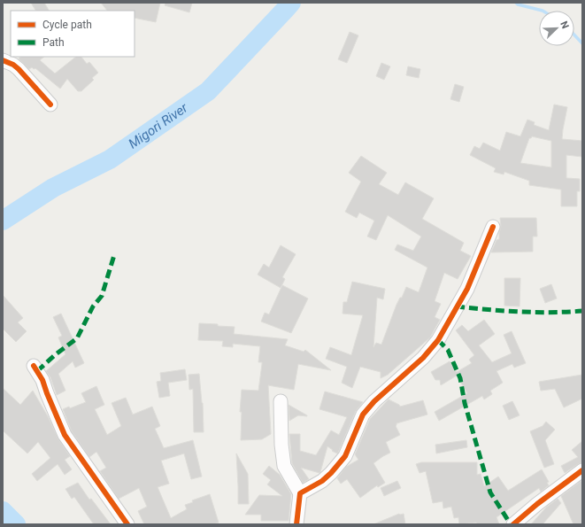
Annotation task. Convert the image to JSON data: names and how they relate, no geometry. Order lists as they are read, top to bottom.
{
  "water": ["Migori River"],
  "legend": ["Cycle path", "Path"],
  "north": "top right"
}
